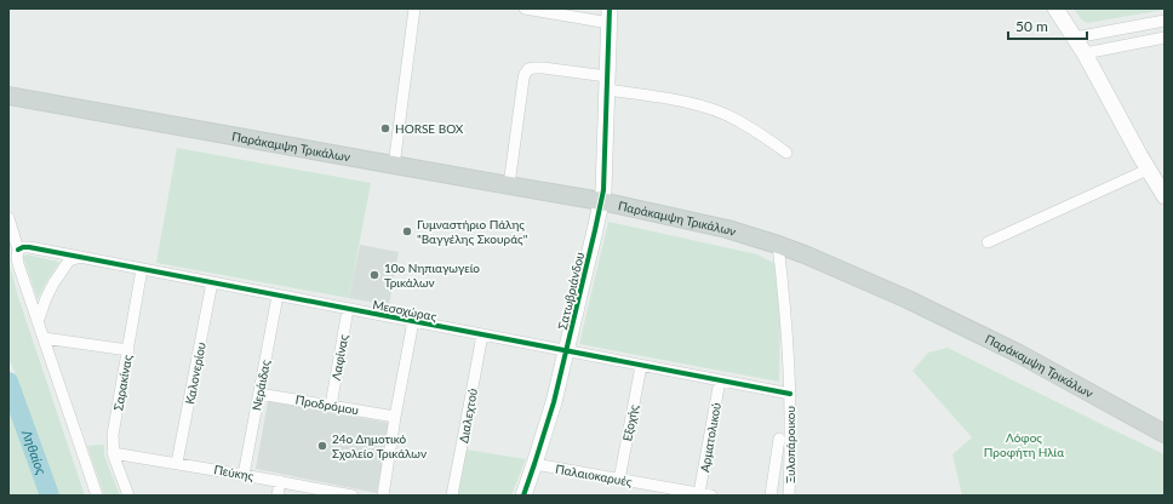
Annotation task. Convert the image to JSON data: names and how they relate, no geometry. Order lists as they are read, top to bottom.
{
  "streets": {
    "main road": ["Παράκαμψη Τρικάλων"],
    "street": [
      "Σατωβριάνδου",
      "Μεσοχώρας",
      "Λαφίνας",
      "Καλονερίου",
      "Σαρακίνας",
      "Νεράιδας",
      "Προδρόμου",
      "Διαλεχτού",
      "Εξοχής",
      "Αρματολικού",
      "Ξυλοπάροικου",
      "Πεύκης",
      "Παλαιοκαρυές"
    ]
  },
  "crossings": [
    ["Παράκαμψη Τρικάλων", "Σατωβριάνδου"],
    ["Παράκαμψη Τρικάλων", "Ξυλοπάροικου"],
    ["Σατωβριάνδου", "Μεσοχώρας"],
    ["Σατωβριάνδου", "Παλαιοκαρυές"],
    ["Μεσοχώρας", "Λαφίνας"],
    ["Μεσοχώρας", "Καλονερίου"],
    ["Μεσοχώρας", "Σαρακίνας"],
    ["Μεσοχώρας", "Νεράιδας"],
    ["Μεσοχώρας", "Διαλεχτού"],
    ["Μεσοχώρας", "Εξοχής"],
    ["Μεσοχώρας", "Αρματολικού"],
    ["Μεσοχώρας", "Ξυλοπάροικου"],
    ["Λαφίνας", "Προδρόμου"],
    ["Καλονερίου", "Πεύκης"],
    ["Σαρακίνας", "Πεύκης"],
    ["Νεράιδας", "Προδρόμου"],
    ["Νεράιδας", "Πεύκης"],
    ["Εξοχής", "Παλαιοκαρυές"],
    ["Αρματολικού", "Παλαιοκαρυές"]
  ],
  "water": ["Ληθαίος"],
  "parks": ["Λόφος Προφήτη Ηλία"],
  "places": [
    "HORSE BOX",
    "Γυμναστήριο Πάλης \"Βαγγέλης Σκουράς\"",
    "10ο Νηπιαγωγείο Τρικάλων",
    "24ο Δημοτικό Σχολείο Τρικάλων"
  ],
  "scale_bar": "50 m"
}
